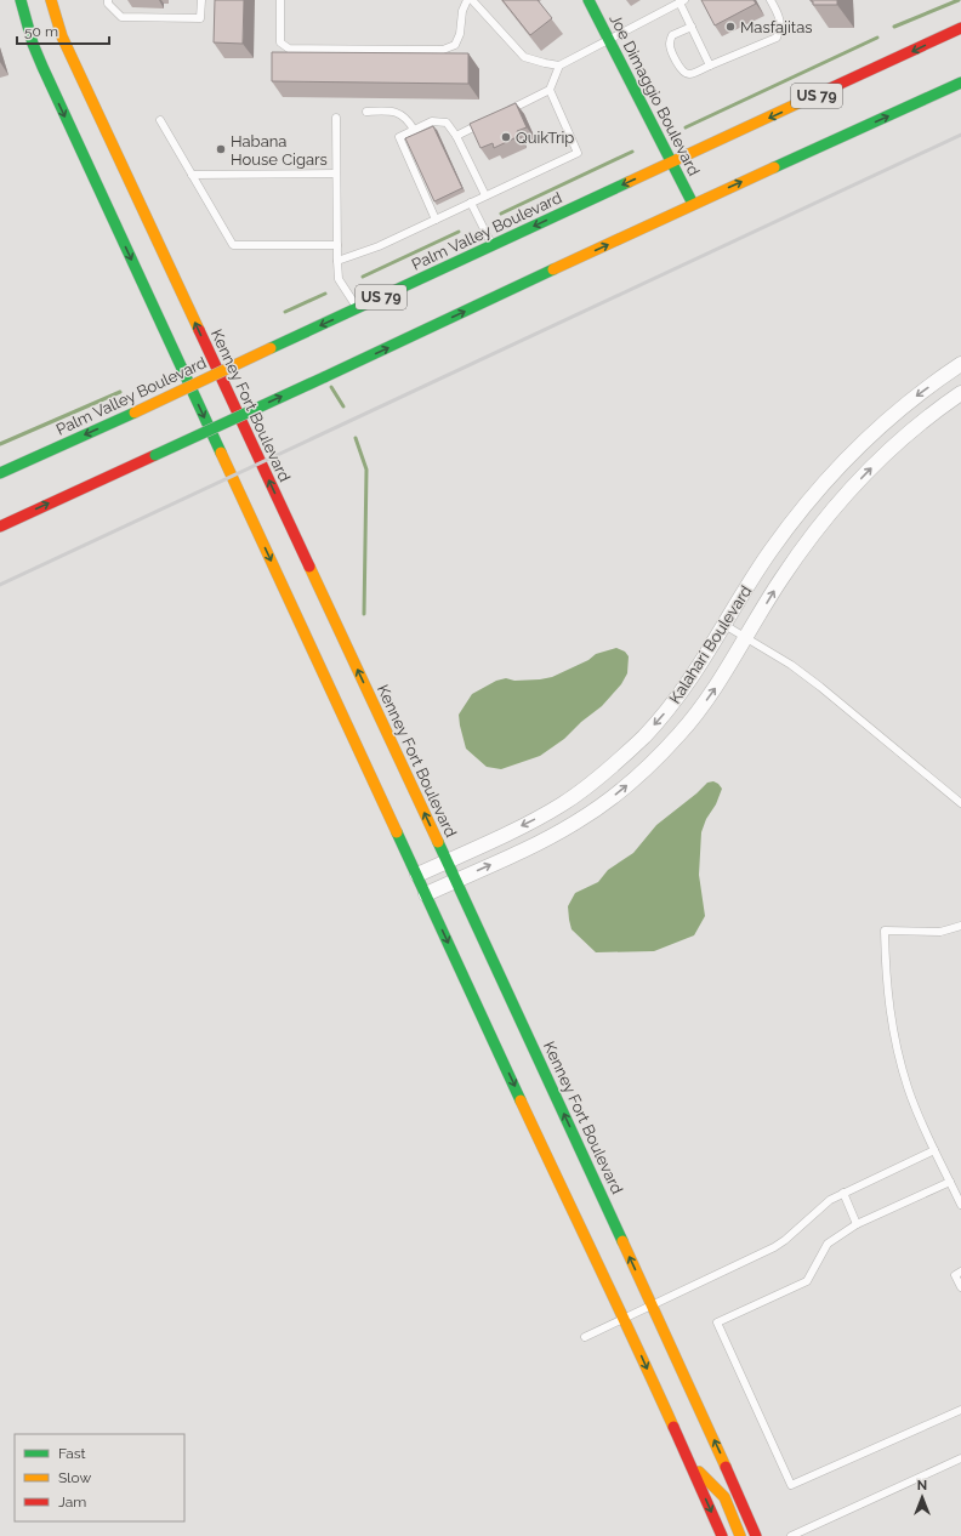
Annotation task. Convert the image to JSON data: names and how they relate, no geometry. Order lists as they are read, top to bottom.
{
  "streets": {
    "main road": [
      "Joe Dimaggio Boulevard",
      "US 79",
      "Palm Valley Boulevard",
      "Kenney Fort Boulevard"
    ],
    "street": ["Kalahari Boulevard"]
  },
  "crossings": [
    ["Joe Dimaggio Boulevard", "Palm Valley Boulevard"],
    ["Kenney Fort Boulevard", "Kalahari Boulevard"]
  ],
  "places": ["Masfajitas", "QuikTrip", "Habana House Cigars"],
  "legend": ["Fast", "Slow", "Jam"],
  "scale_bar": "50 m",
  "north": "top"
}
